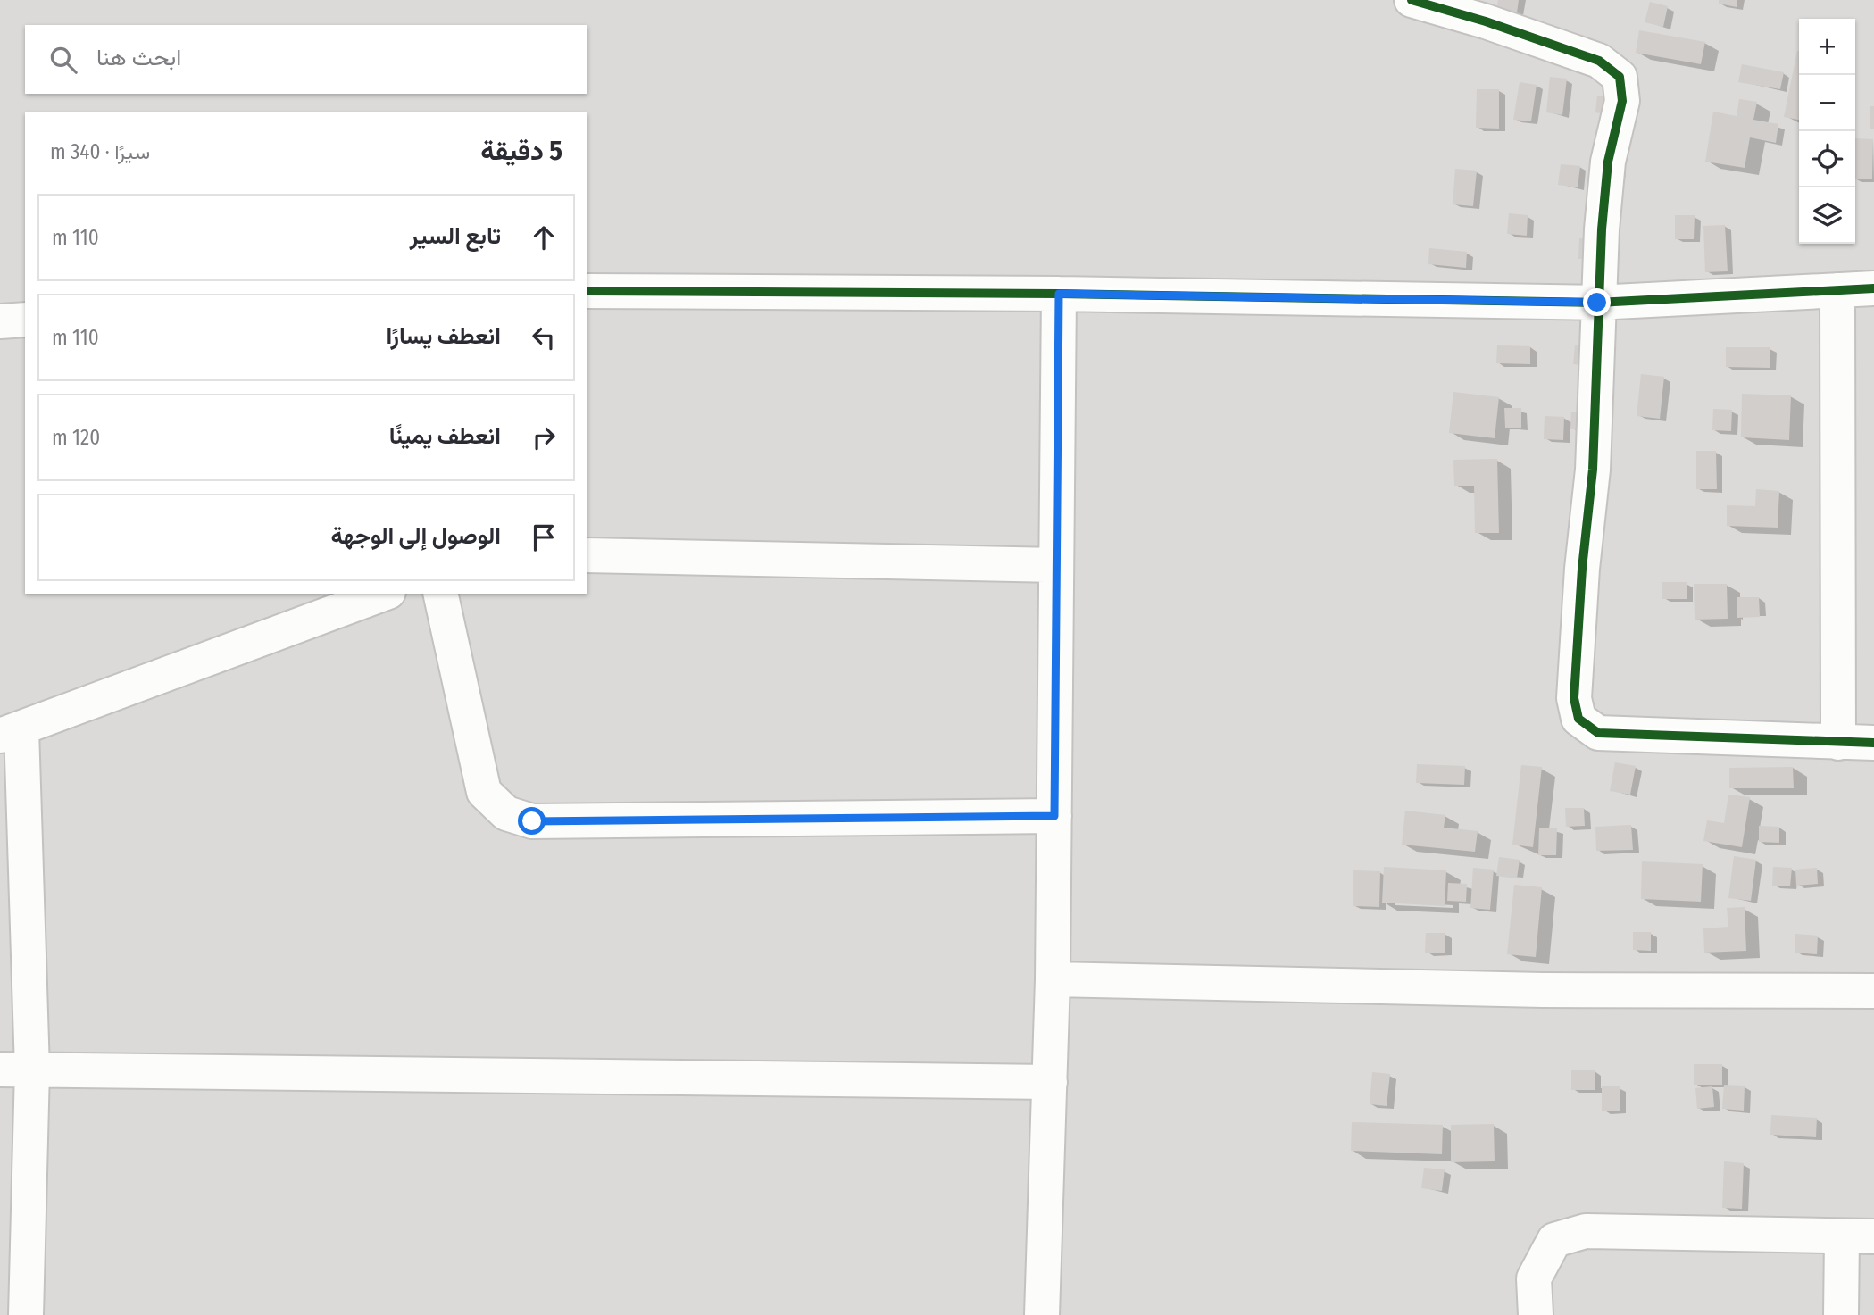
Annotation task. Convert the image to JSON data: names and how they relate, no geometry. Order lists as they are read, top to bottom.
{
  "page": {
    "map_buttons": ["+", "−"],
    "search": "ابحث هنا",
    "heading": ["5 دقيقة", "سيرًا · 340 m"],
    "list": [
      ["تابع السير", "110 m"],
      ["انعطف يسارًا", "110 m"],
      ["انعطف يمينًا", "120 m"],
      "الوصول إلى الوجهة"
    ]
  }
}
